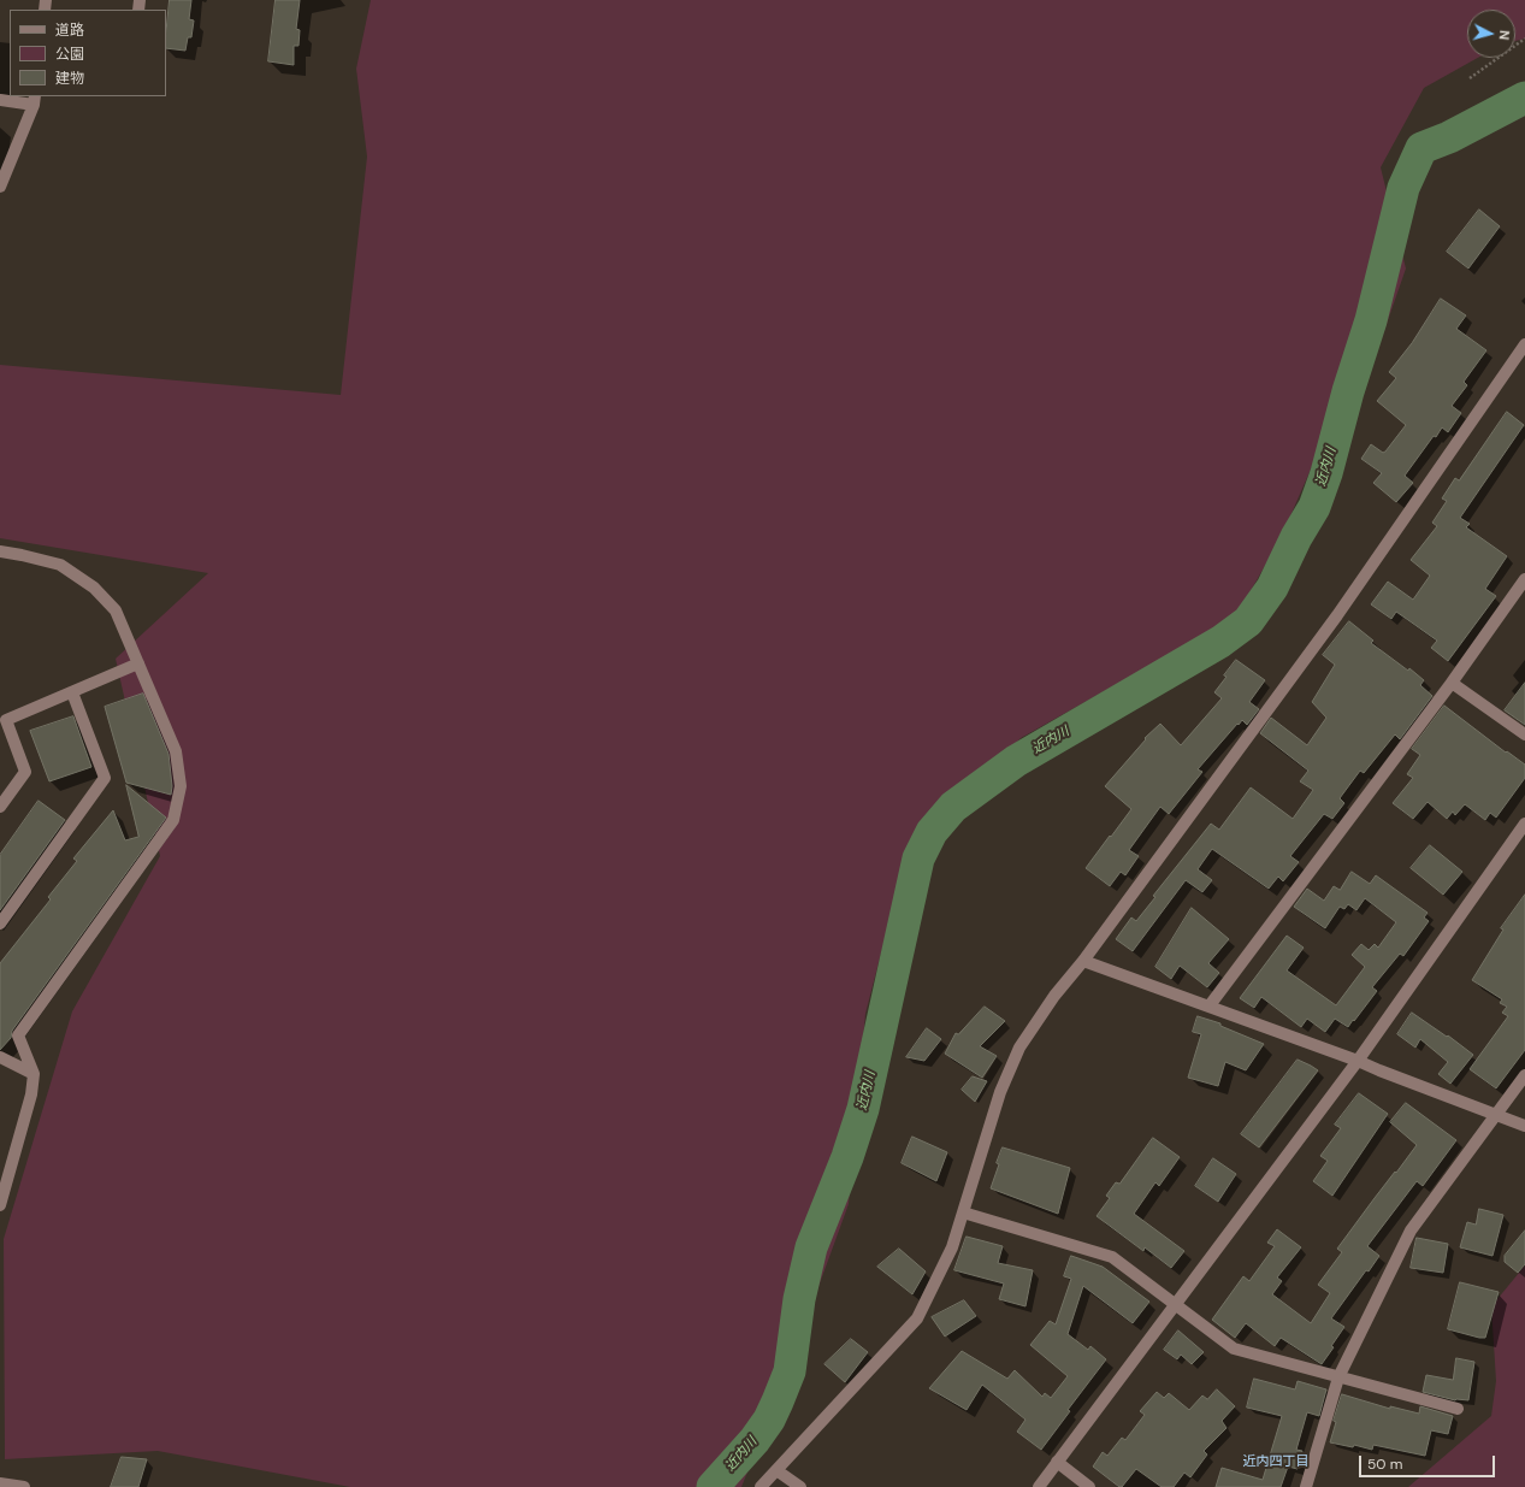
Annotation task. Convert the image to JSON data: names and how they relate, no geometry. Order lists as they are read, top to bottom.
{
  "districts": ["近内四丁目"],
  "water": ["近内川"],
  "legend": ["道路", "公園", "建物"],
  "scale_bar": "50 m",
  "north": "right"
}
